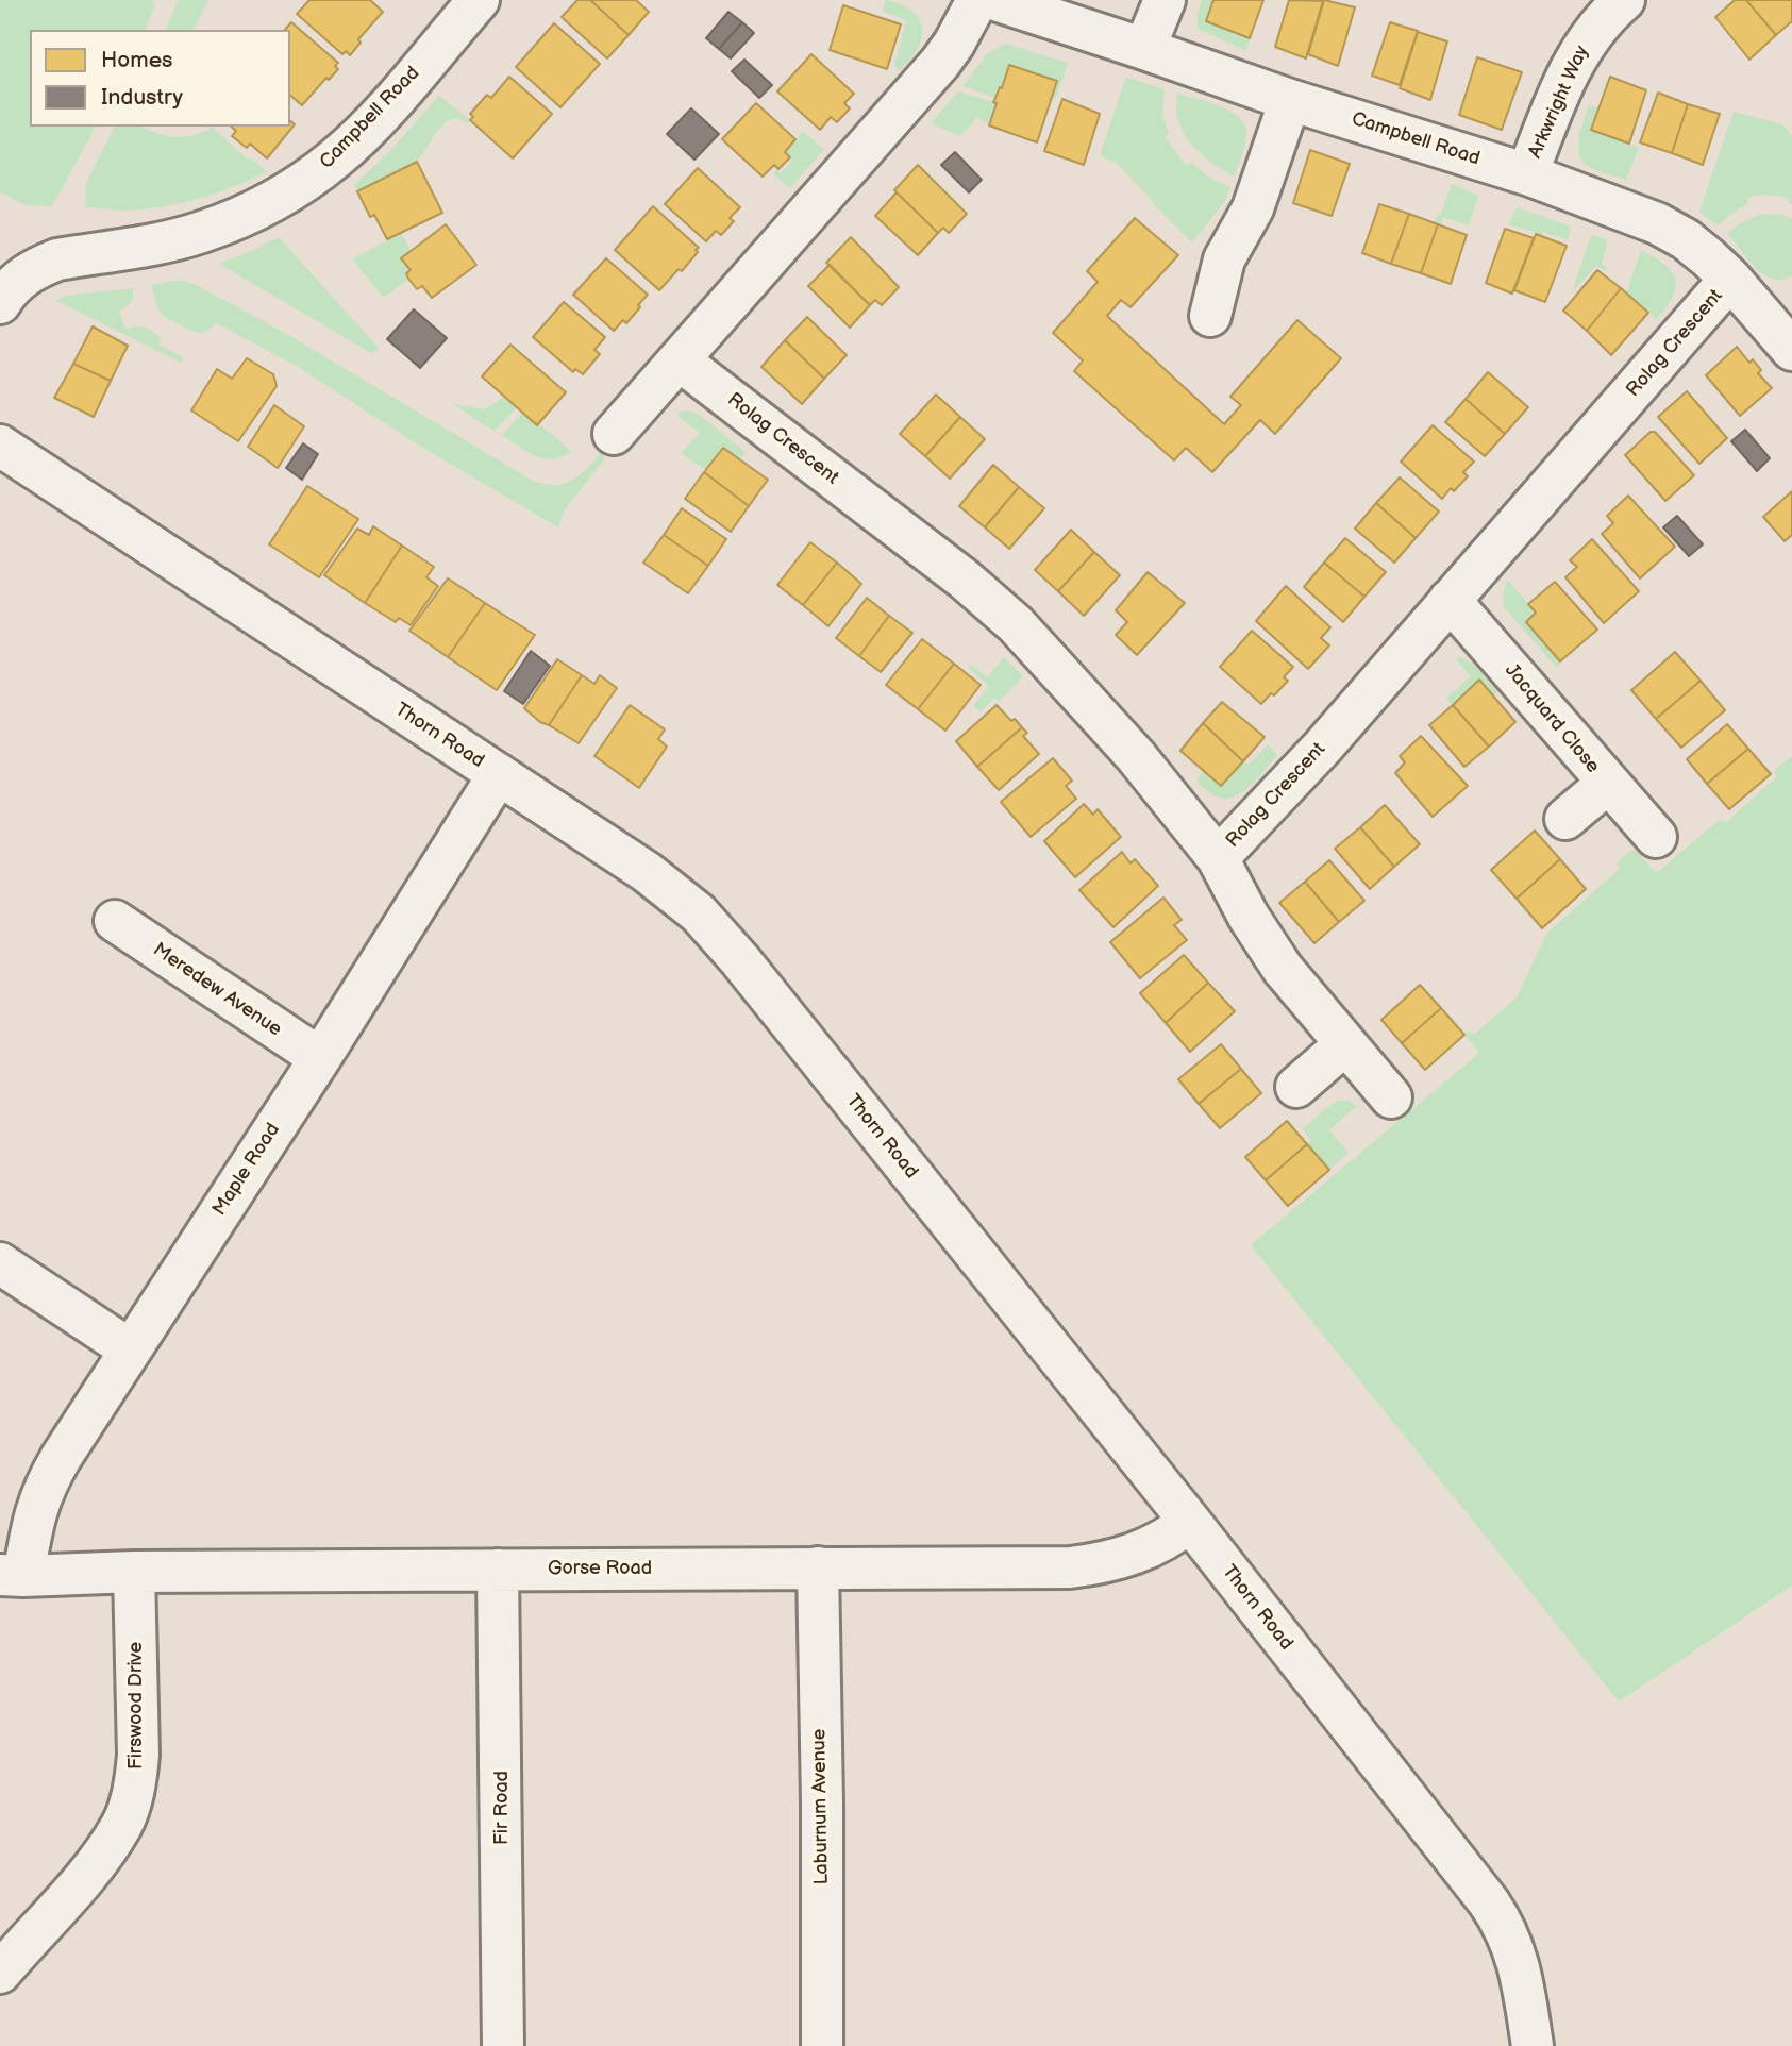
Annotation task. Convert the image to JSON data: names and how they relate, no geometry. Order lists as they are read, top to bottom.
{
  "streets": {
    "street": [
      "Arkwright Way",
      "Campbell Road",
      "Rolag Crescent",
      "Jacquard Close",
      "Thorn Road",
      "Meredew Avenue",
      "Maple Road",
      "Gorse Road",
      "Firswood Drive",
      "Laburnum Avenue",
      "Fir Road"
    ]
  },
  "crossings": [
    ["Arkwright Way", "Campbell Road"],
    ["Campbell Road", "Rolag Crescent"],
    ["Rolag Crescent", "Jacquard Close"],
    ["Thorn Road", "Maple Road"],
    ["Thorn Road", "Gorse Road"],
    ["Meredew Avenue", "Maple Road"],
    ["Maple Road", "Gorse Road"],
    ["Gorse Road", "Firswood Drive"],
    ["Gorse Road", "Laburnum Avenue"],
    ["Gorse Road", "Fir Road"]
  ],
  "legend": ["Homes", "Industry"]
}
